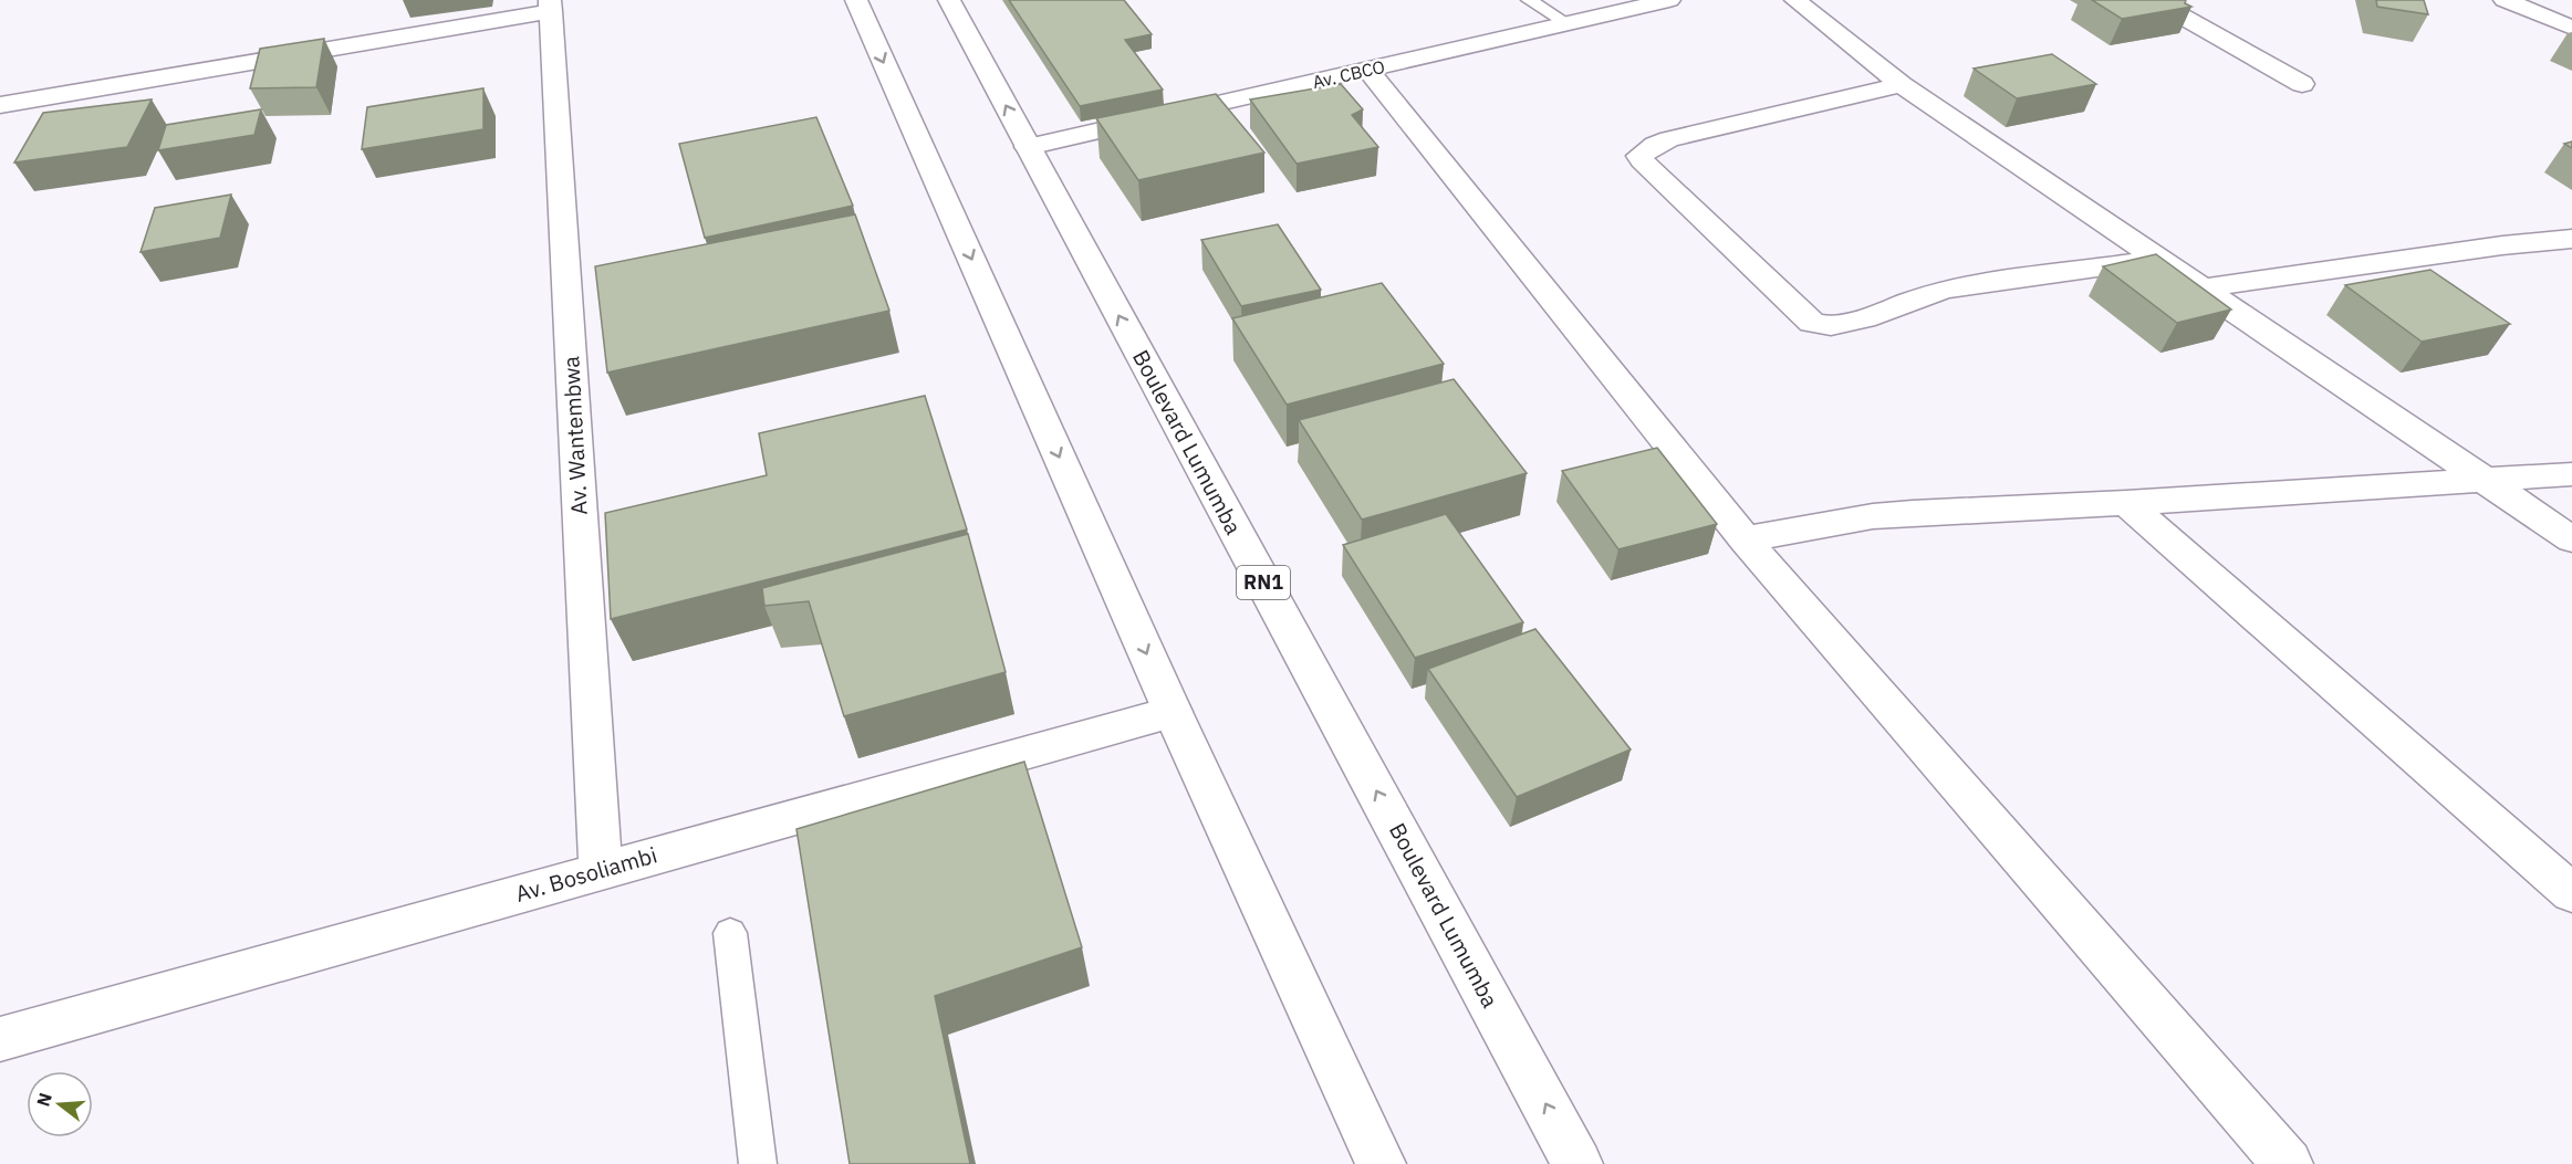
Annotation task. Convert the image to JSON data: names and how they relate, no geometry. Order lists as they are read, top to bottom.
{
  "streets": {
    "main road": [
      "Av. CBCO",
      "Av. Wantembwa",
      "Boulevard Lumumba",
      "RN1",
      "Av. Bosoliambi"
    ]
  },
  "crossings": [
    ["Av. CBCO", "Boulevard Lumumba"],
    ["Av. Wantembwa", "Av. Bosoliambi"]
  ],
  "north": "left"
}
